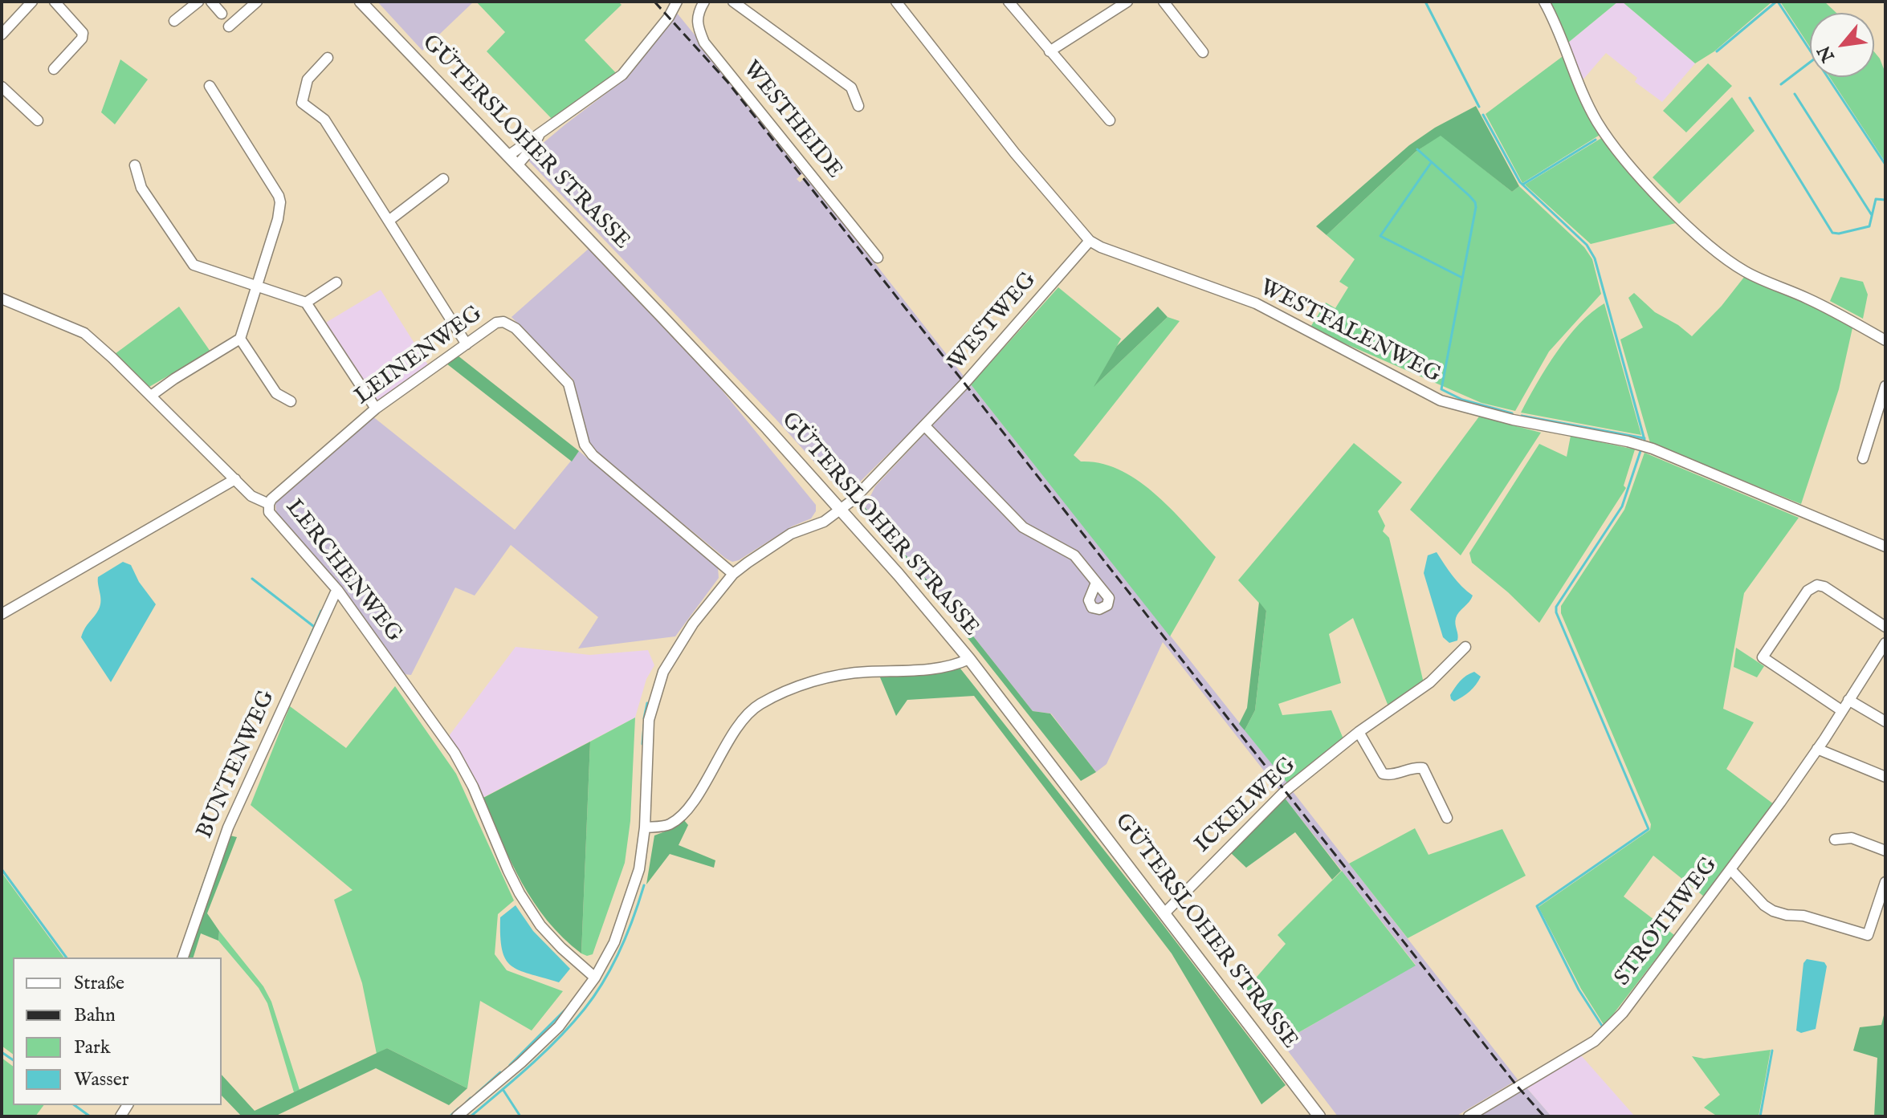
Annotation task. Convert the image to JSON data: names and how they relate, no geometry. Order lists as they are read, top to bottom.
{
  "streets": {
    "main road": ["GÜTERSLOHER STRASSE"],
    "street": [
      "WESTHEIDE",
      "WESTWEG",
      "WESTFALENWEG",
      "LEINENWEG",
      "LERCHENWEG",
      "BUNTENWEG",
      "ICKELWEG",
      "STROTHWEG"
    ]
  },
  "crossings": [
    ["GÜTERSLOHER STRASSE", "WESTWEG"],
    ["GÜTERSLOHER STRASSE", "ICKELWEG"],
    ["WESTWEG", "WESTFALENWEG"],
    ["WESTWEG", "LEINENWEG"],
    ["WESTWEG", "LERCHENWEG"],
    ["LEINENWEG", "LERCHENWEG"],
    ["LERCHENWEG", "BUNTENWEG"]
  ],
  "legend": [
    "Straße",
    "Bahn",
    "Park",
    "Wasser"
  ],
  "north": "bottom left"
}
